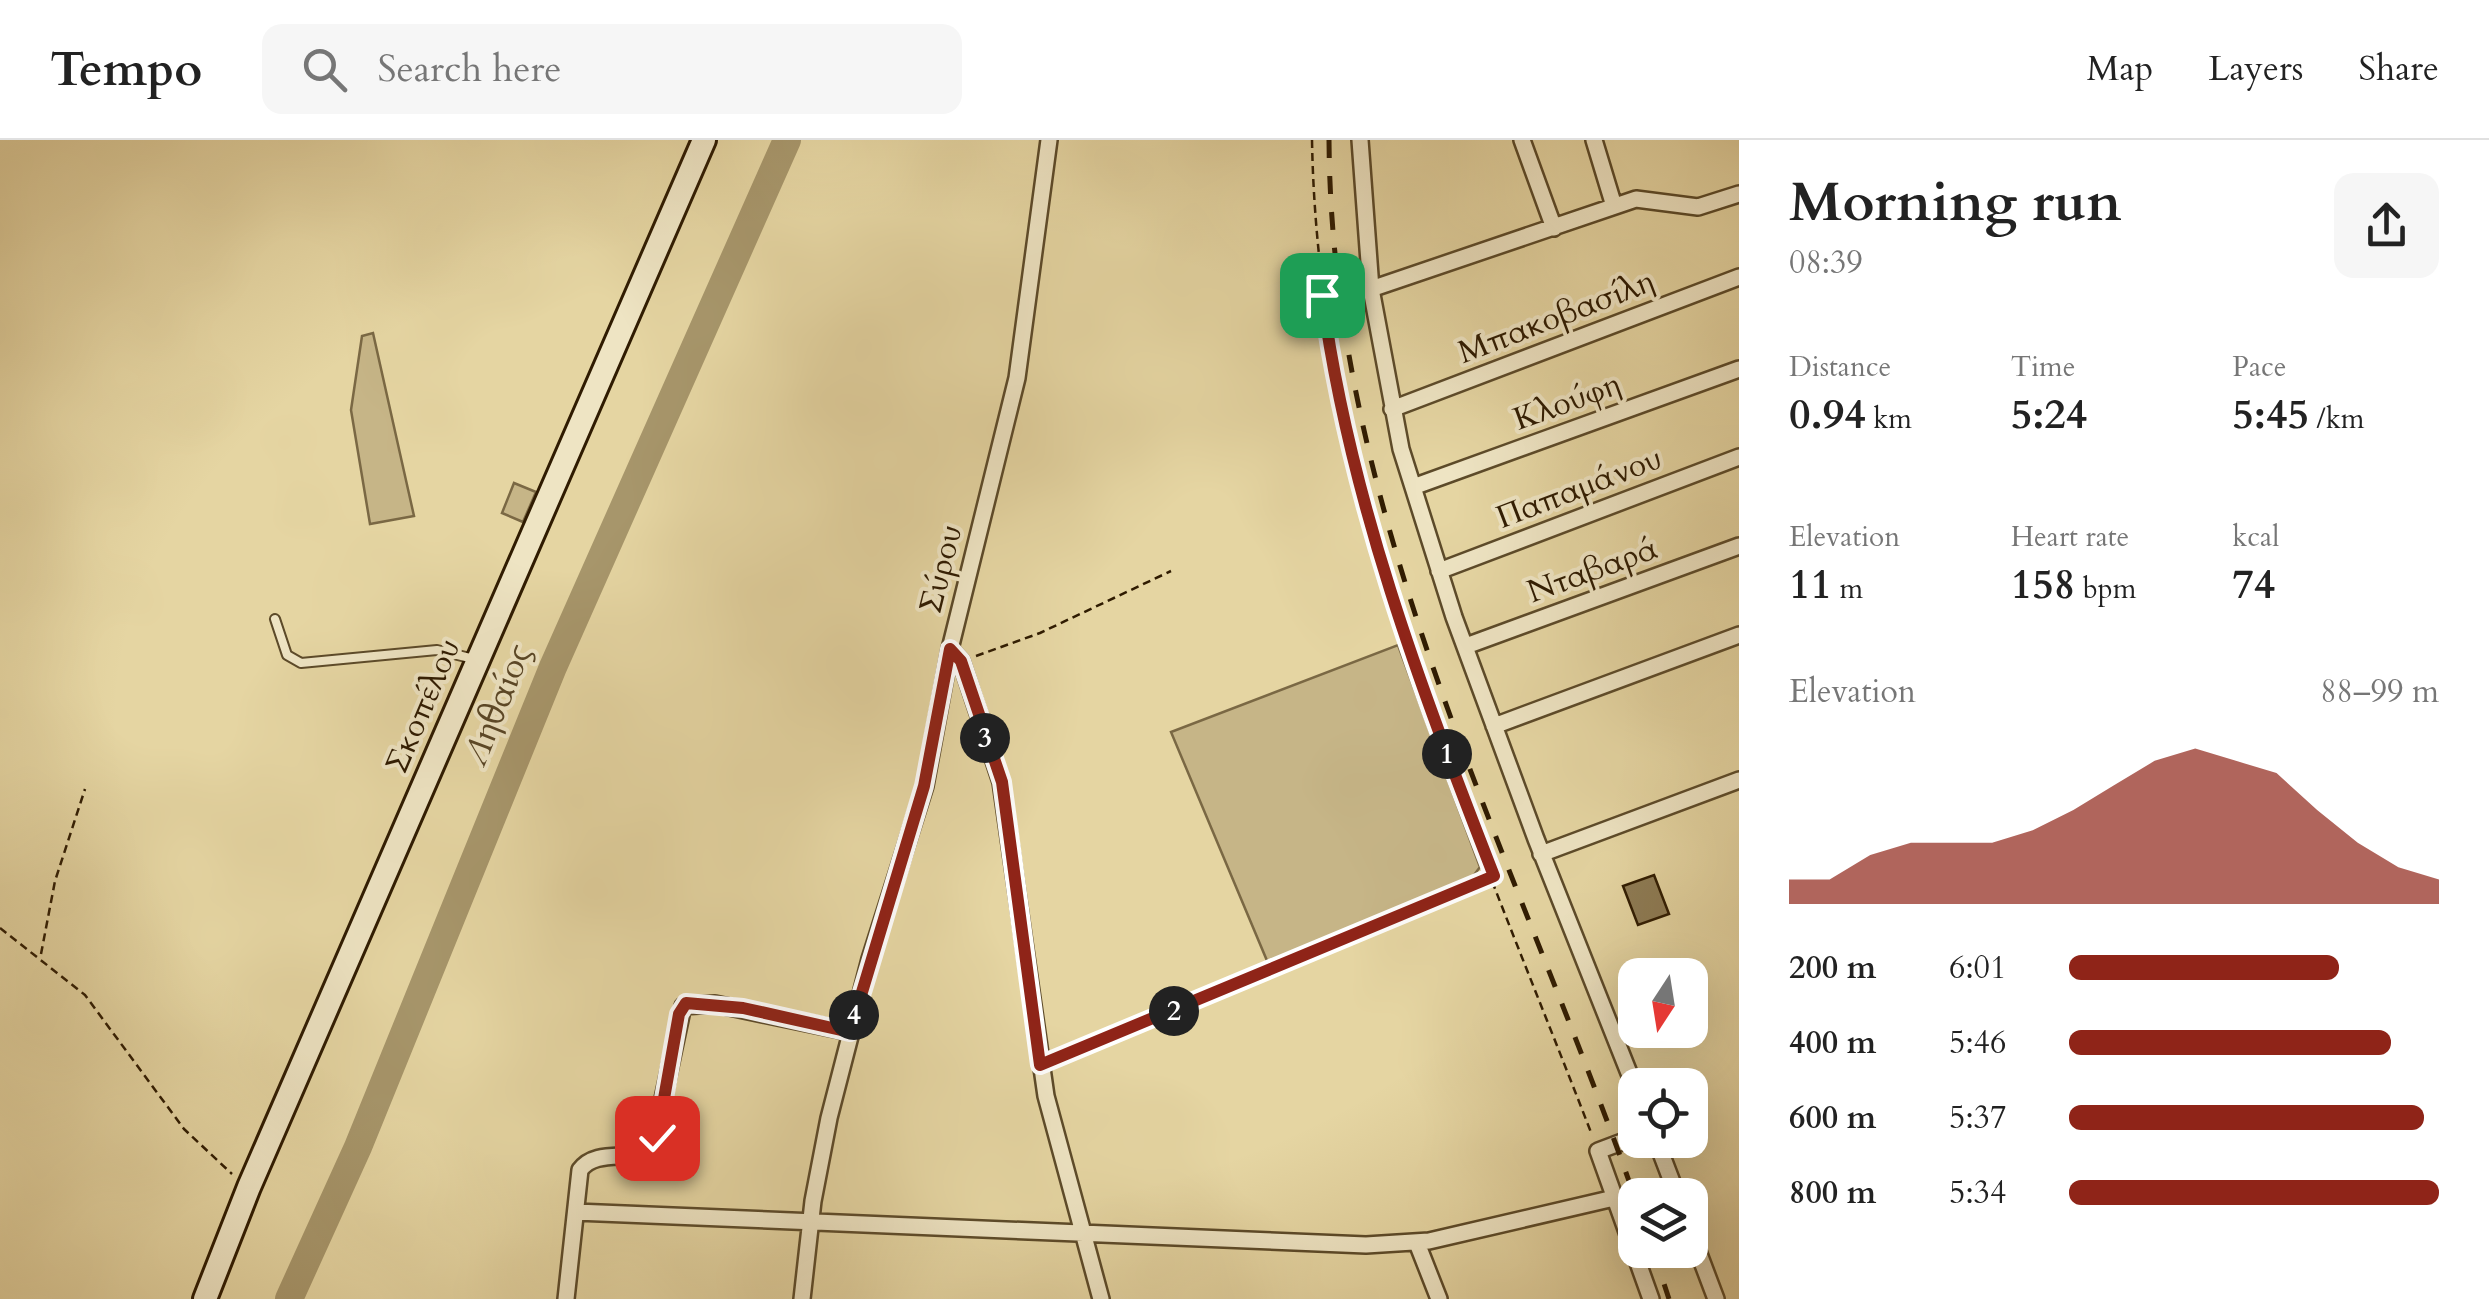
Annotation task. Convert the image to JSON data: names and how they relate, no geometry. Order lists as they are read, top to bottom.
{
  "streets": {
    "main road": ["Σκοπέλου"],
    "street": [
      "Μπακοβασίλη",
      "Κλούφη",
      "Παπαμάνου",
      "Σύρου",
      "Νταβαρά"
    ]
  },
  "water": ["Ληθαίος"],
  "north": "bottom",
  "page": {
    "header": "Tempo",
    "search": "Search here",
    "nav": ["Map", "Layers", "Share"],
    "heading": ["Morning run", "08:39"],
    "stats": [
      ["Distance", "0.94 km"],
      ["Time", "5:24"],
      ["Pace", "5:45 /km"],
      ["Elevation", "11 m"],
      ["Heart rate", "158 bpm"],
      ["kcal", "74"]
    ],
    "chart": ["Elevation", "88–99 m"],
    "pins": [
      "3",
      "1",
      "2",
      "4"
    ],
    "list": [
      {
        "name": "200 m",
        "note": "6:01"
      },
      {
        "name": "400 m",
        "note": "5:46"
      },
      {
        "name": "600 m",
        "note": "5:37"
      },
      {
        "name": "800 m",
        "note": "5:34"
      }
    ]
  }
}
